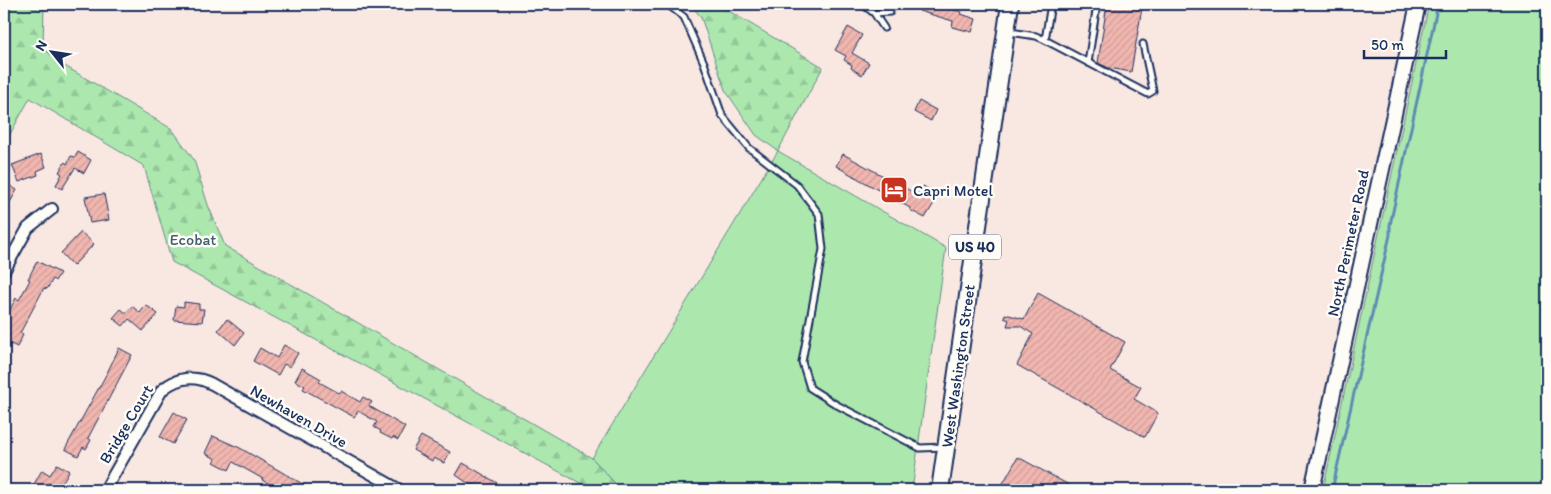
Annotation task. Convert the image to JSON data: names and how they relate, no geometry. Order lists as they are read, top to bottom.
{
  "streets": {
    "main road": ["US 40", "West Washington Street"],
    "street": ["North Perimeter Road", "Newhaven Drive", "Bridge Court"]
  },
  "crossings": [
    ["Newhaven Drive", "Bridge Court"]
  ],
  "parks": ["Ecobat"],
  "places": {
    "hotel": ["Capri Motel"]
  },
  "scale_bar": "50 m",
  "north": "top left"
}
